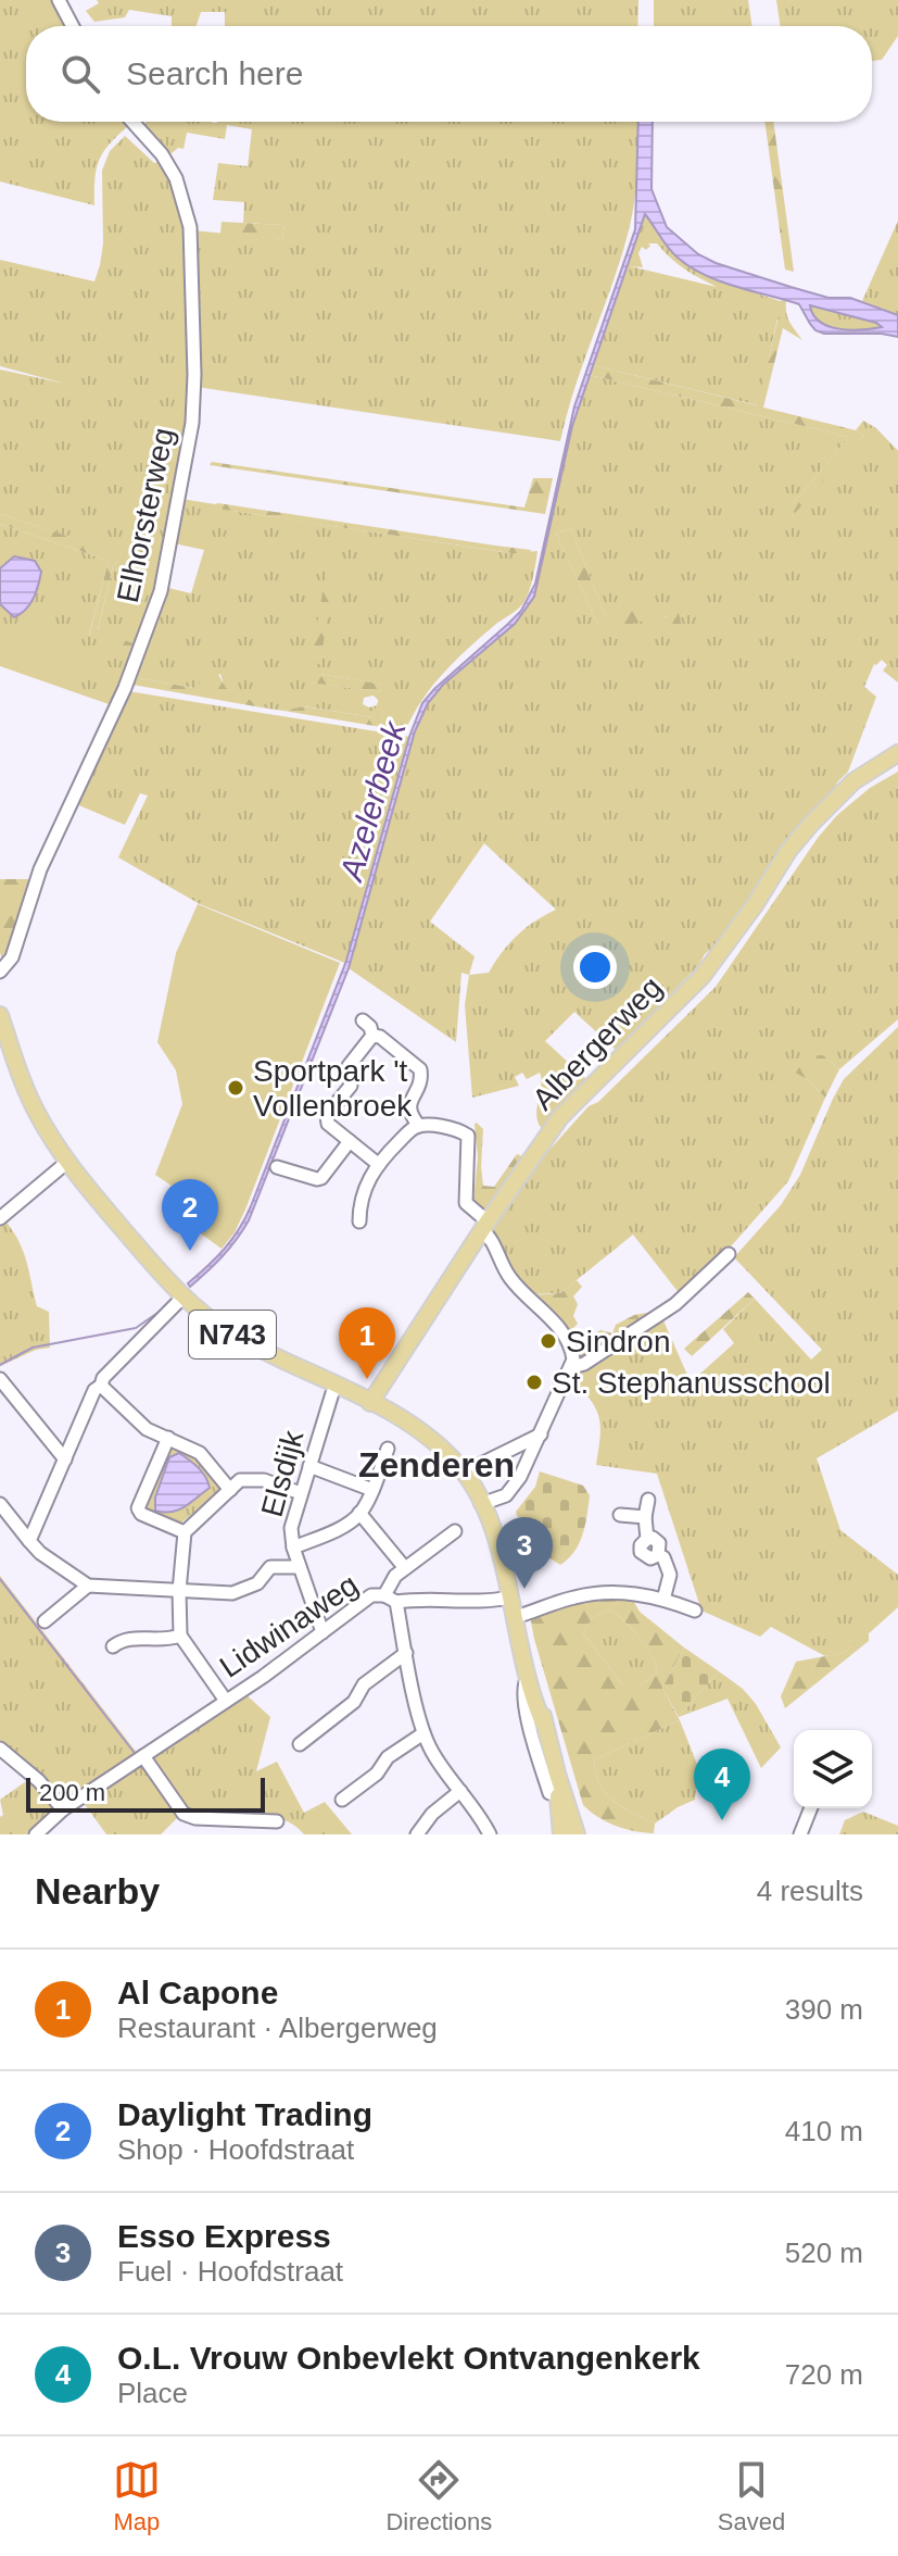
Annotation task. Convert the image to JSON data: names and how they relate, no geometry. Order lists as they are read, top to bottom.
{
  "streets": {
    "main road": ["Albergerweg", "N743"],
    "street": ["Elhorsterweg", "Elsdijk", "Lidwinaweg"]
  },
  "crossings": [
    ["Albergerweg", "N743"],
    ["Elsdijk", "Lidwinaweg"]
  ],
  "districts": ["Zenderen"],
  "water": ["Azelerbeek"],
  "places": ["Sportpark 't Vollenbroek", "Sindron", "St. Stephanusschool"],
  "scale_bar": "200 m",
  "page": {
    "search": "Search here",
    "pins": [
      "2",
      "1",
      "3",
      "4"
    ],
    "scale": "200 m",
    "heading": ["Nearby", "4 results"],
    "list": [
      {
        "mark": "1",
        "name": "Al Capone",
        "note": "Restaurant · Albergerweg",
        "value": "390 m"
      },
      {
        "mark": "2",
        "name": "Daylight Trading",
        "note": "Shop · Hoofdstraat",
        "value": "410 m"
      },
      {
        "mark": "3",
        "name": "Esso Express",
        "note": "Fuel · Hoofdstraat",
        "value": "520 m"
      },
      {
        "mark": "4",
        "name": "O.L. Vrouw Onbevlekt Ontvangenkerk",
        "note": "Place",
        "value": "720 m"
      }
    ],
    "nav": ["Map", "Directions", "Saved"]
  }
}
